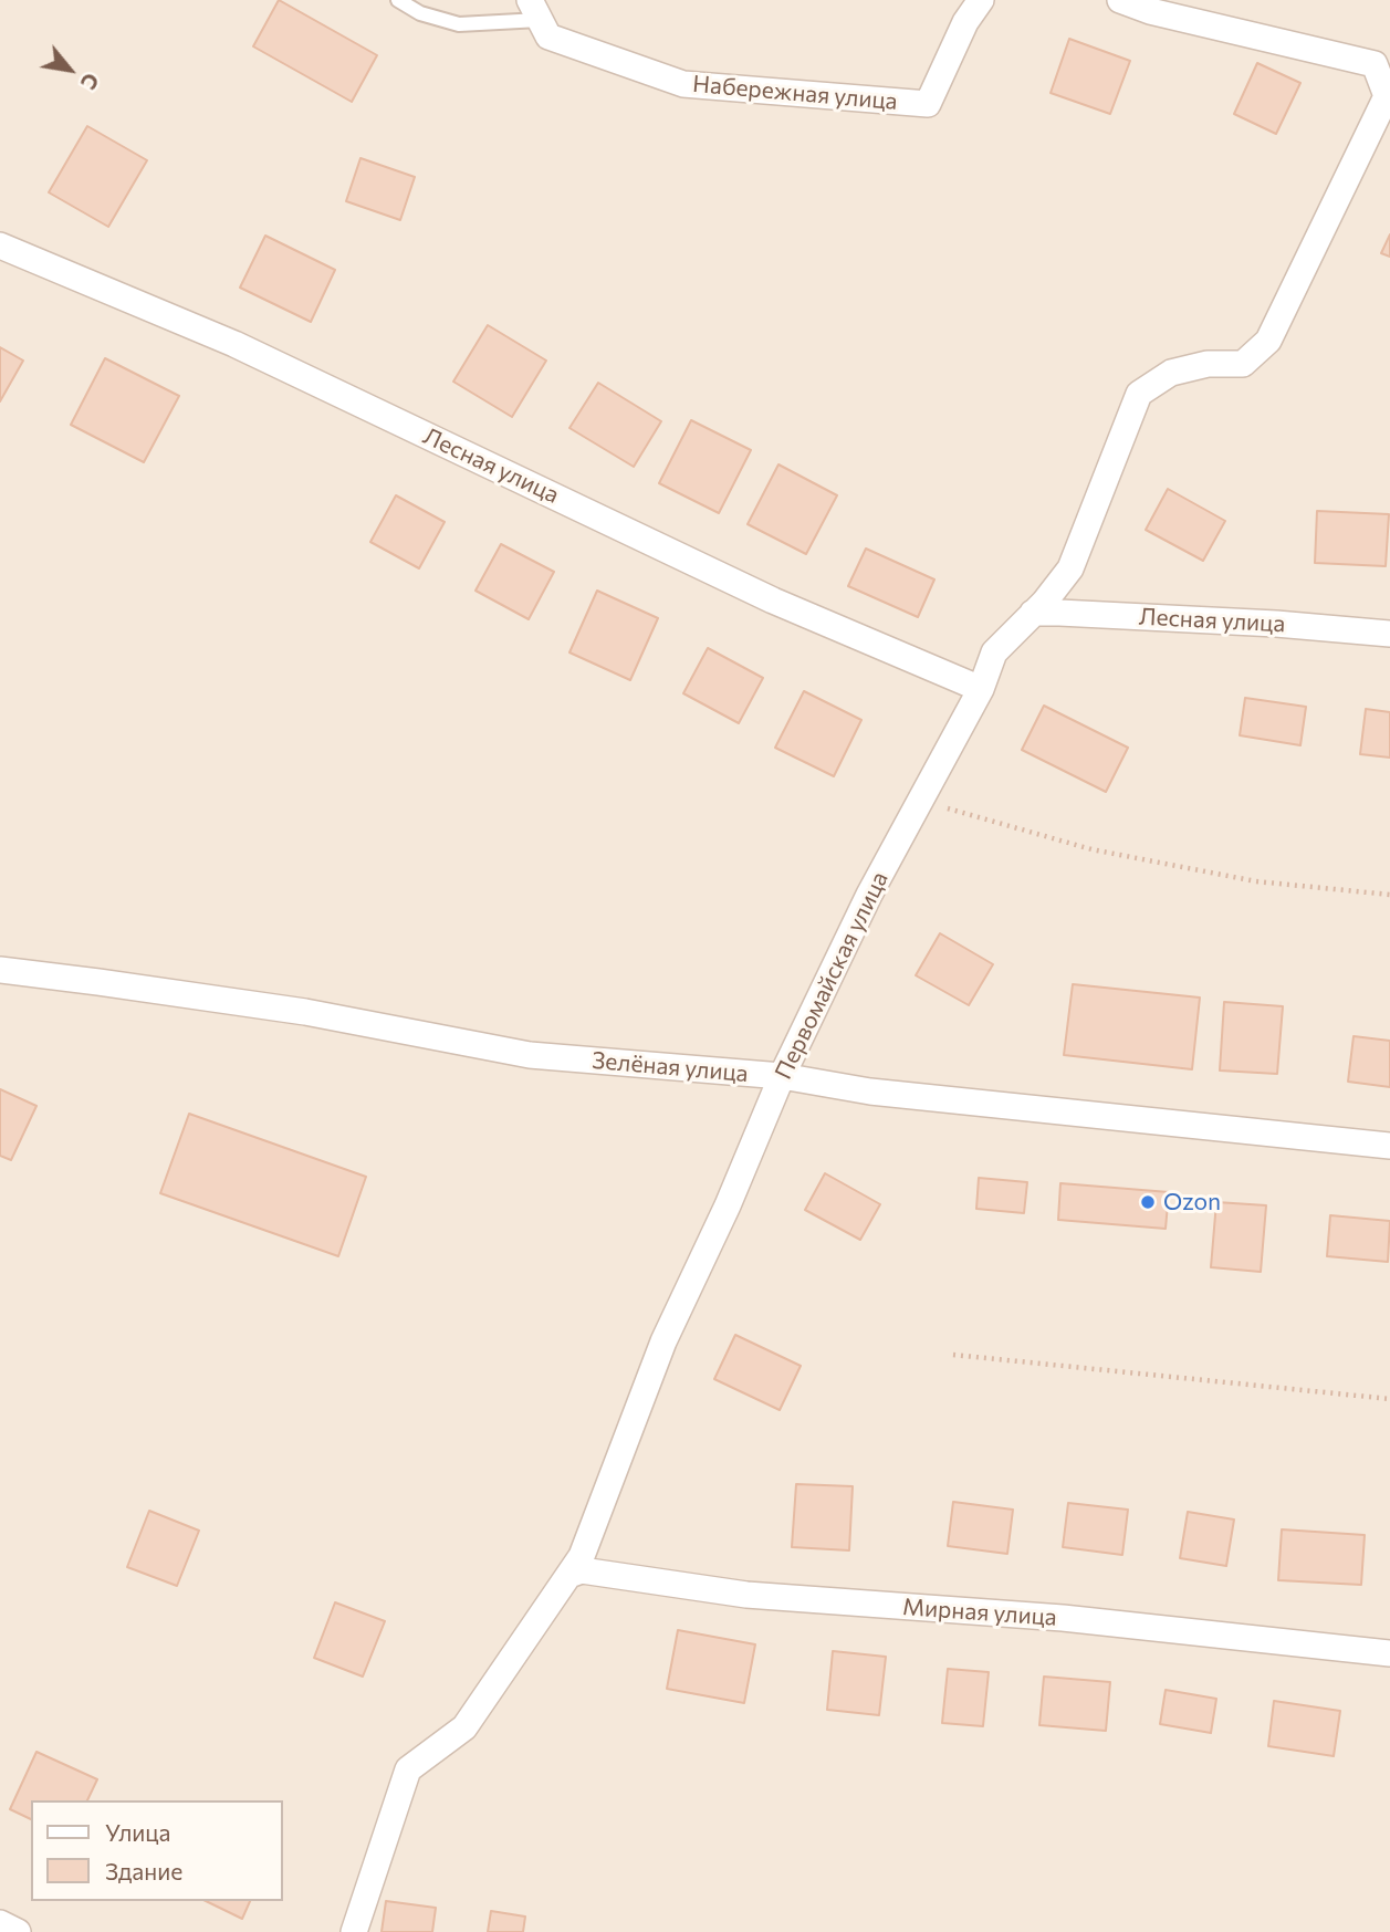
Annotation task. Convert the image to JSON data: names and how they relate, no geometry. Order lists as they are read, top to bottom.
{
  "streets": {
    "street": [
      "Набережная улица",
      "Лесная улица",
      "Первомайская улица",
      "Зелёная улица",
      "Мирная улица"
    ]
  },
  "crossings": [
    ["Лесная улица", "Первомайская улица"],
    ["Первомайская улица", "Зелёная улица"],
    ["Первомайская улица", "Мирная улица"]
  ],
  "places": ["Ozon"],
  "legend": ["Улица", "Здание"],
  "north": "bottom right"
}
